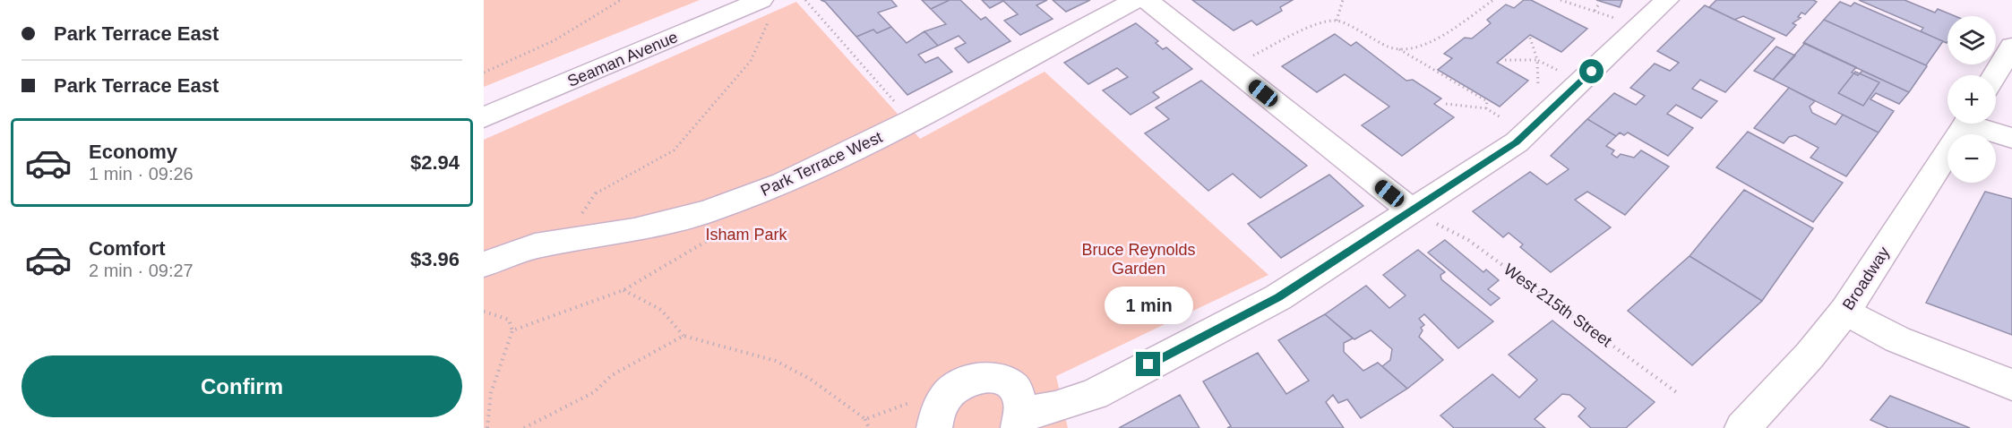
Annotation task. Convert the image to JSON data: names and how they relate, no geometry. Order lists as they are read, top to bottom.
{
  "streets": {
    "street": ["Seaman Avenue", "Park Terrace West", "Broadway"],
    "path": ["West 215th Street"]
  },
  "parks": ["Isham Park", "Bruce Reynolds Garden"],
  "page": {
    "banner": ["Park Terrace East", "Park Terrace East"],
    "map_buttons": ["+", "−"],
    "list": [
      {
        "name": "Economy",
        "note": "1 min · 09:26",
        "value": "$2.94"
      },
      {
        "name": "Comfort",
        "note": "2 min · 09:27",
        "value": "$3.96"
      }
    ],
    "bubble": "1 min",
    "buttons": "Confirm"
  }
}
